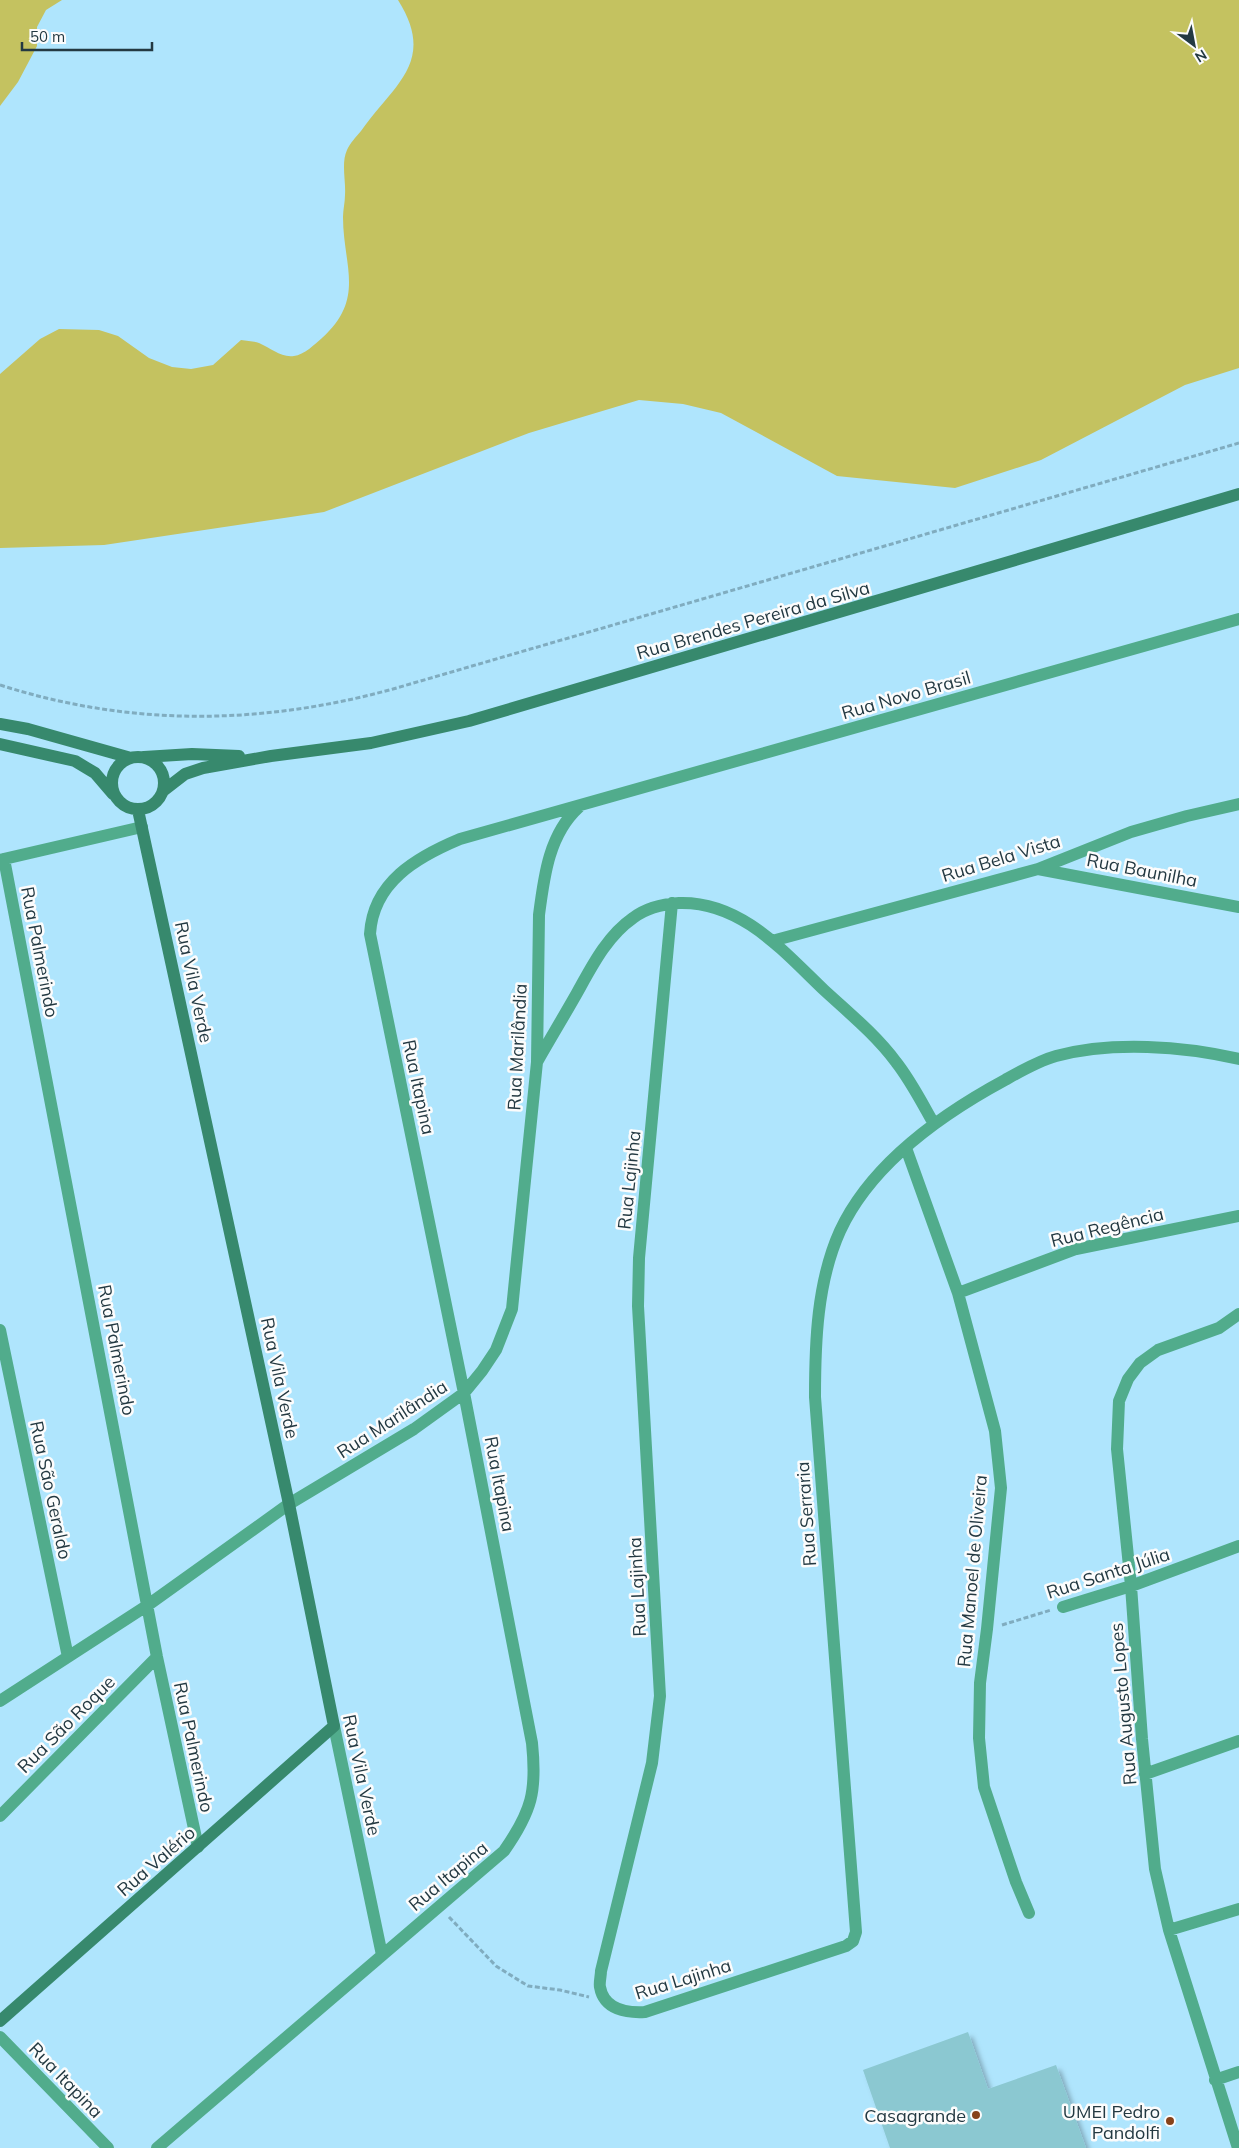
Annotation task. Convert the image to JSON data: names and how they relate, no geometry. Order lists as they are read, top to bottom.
{
  "streets": {
    "main road": ["Rua Brendes Pereira da Silva", "Rua Vila Verde", "Rua Valério"],
    "street": [
      "Rua Novo Brasil",
      "Rua Bela Vista",
      "Rua Baunilha",
      "Rua Palmerindo",
      "Rua Marilândia",
      "Rua Itapina",
      "Rua Lajinha",
      "Rua Regência",
      "Rua São Geraldo",
      "Rua Serraria",
      "Rua Manoel de Oliveira",
      "Rua Santa Júlia",
      "Rua Augusto Lopes",
      "Rua São Roque"
    ]
  },
  "crossings": [
    ["Rua Brendes Pereira da Silva", "Rua Vila Verde"],
    ["Rua Novo Brasil", "Rua Marilândia"],
    ["Rua Novo Brasil", "Rua Itapina"],
    ["Rua Bela Vista", "Rua Baunilha"],
    ["Rua Palmerindo", "Rua Marilândia"],
    ["Rua Palmerindo", "Rua São Roque"],
    ["Rua Palmerindo", "Rua Valério"],
    ["Rua Vila Verde", "Rua Marilândia"],
    ["Rua Vila Verde", "Rua Itapina"],
    ["Rua Vila Verde", "Rua Valério"],
    ["Rua Marilândia", "Rua Itapina"],
    ["Rua Marilândia", "Rua São Geraldo"],
    ["Rua Lajinha", "Rua Serraria"],
    ["Rua Regência", "Rua Manoel de Oliveira"],
    ["Rua Serraria", "Rua Manoel de Oliveira"],
    ["Rua Manoel de Oliveira", "Rua Santa Júlia"],
    ["Rua Santa Júlia", "Rua Augusto Lopes"]
  ],
  "places": ["Casagrande", "UMEI Pedro Pandolfi"],
  "scale_bar": "50 m",
  "north": "bottom right"
}
